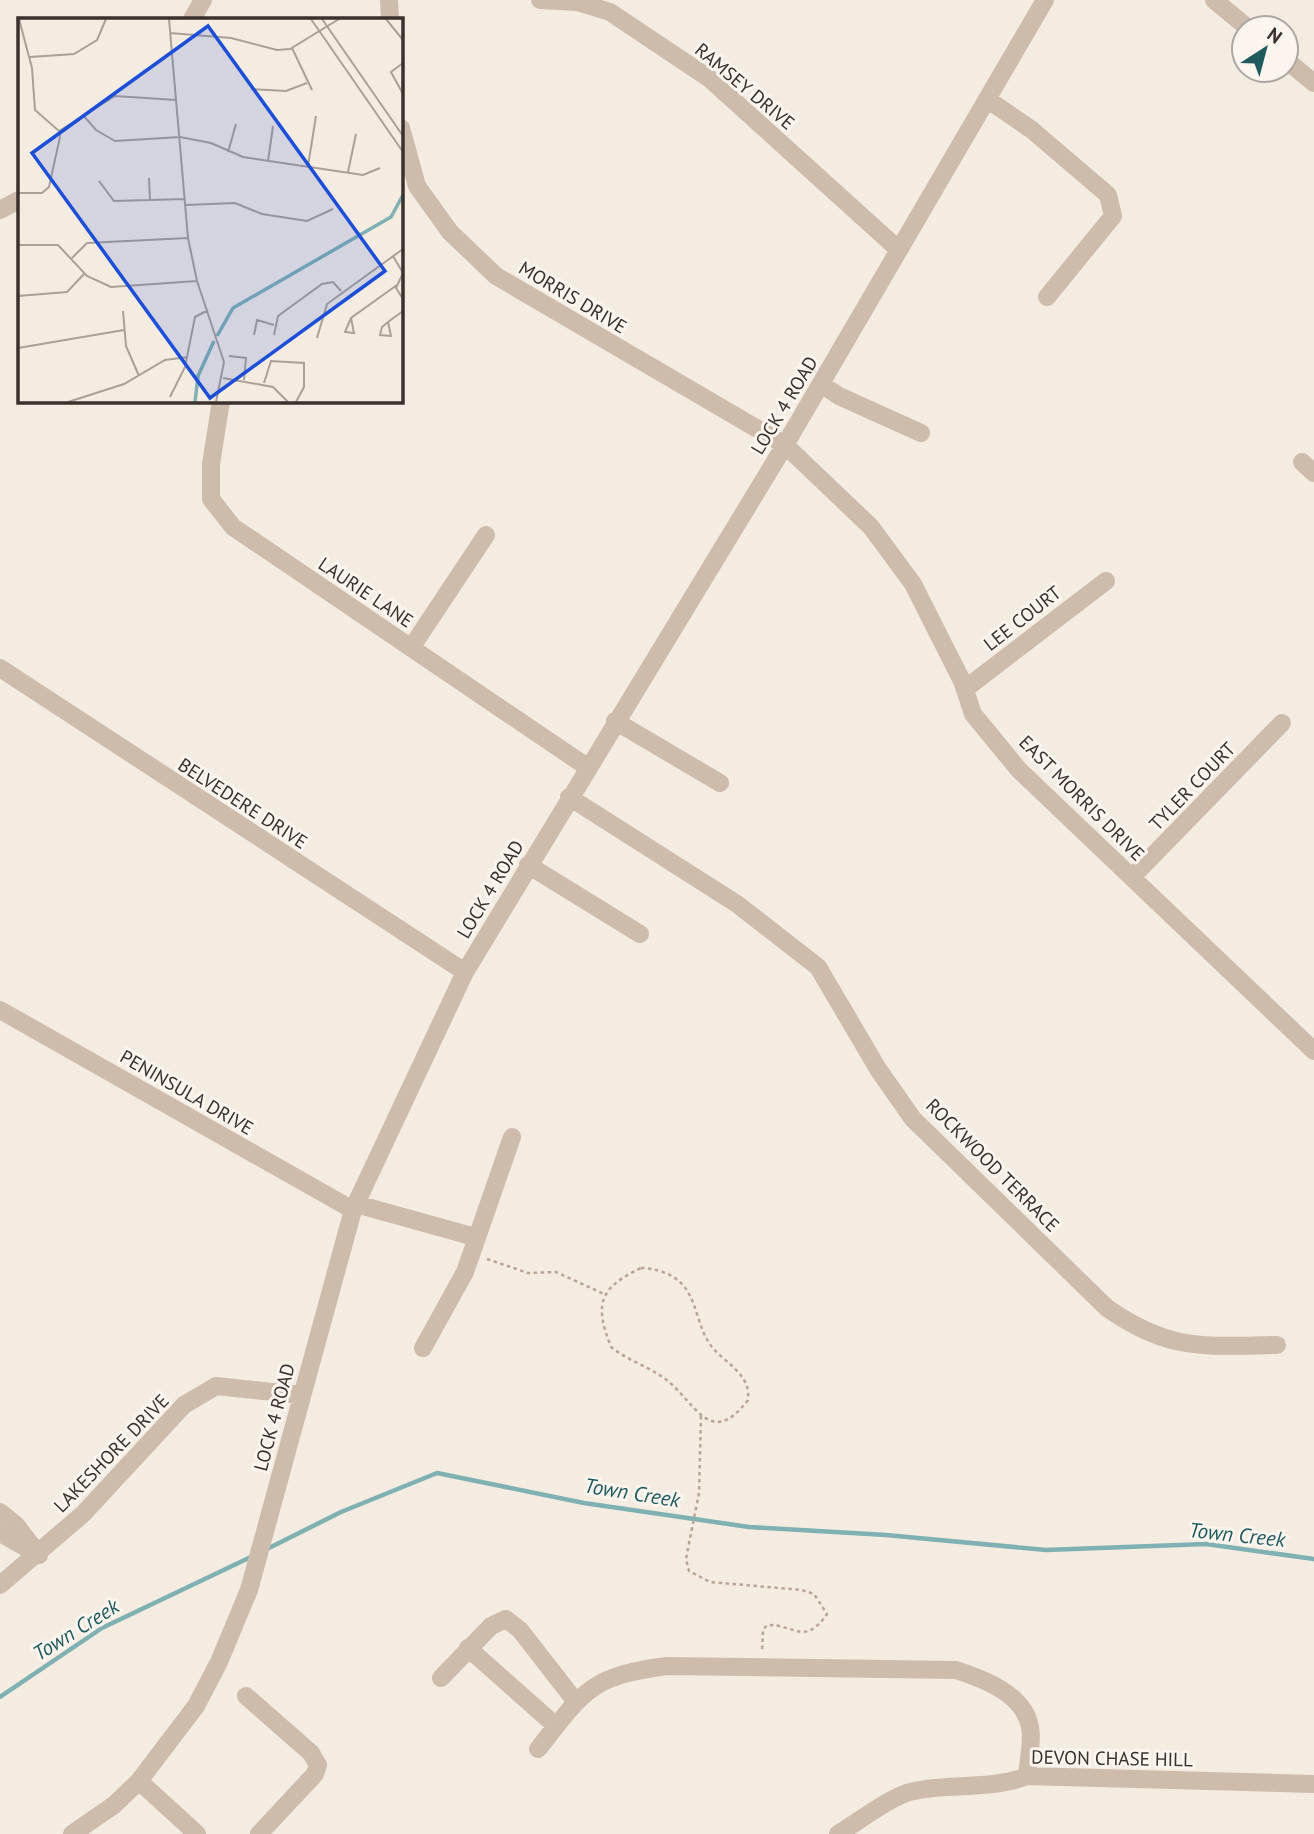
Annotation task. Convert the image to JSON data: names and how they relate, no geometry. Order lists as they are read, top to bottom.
{
  "streets": {
    "street": [
      "RAMSEY DRIVE",
      "MORRIS DRIVE",
      "LOCK 4 ROAD",
      "LAURIE LANE",
      "LEE COURT",
      "TYLER COURT",
      "EAST MORRIS DRIVE",
      "BELVEDERE DRIVE",
      "PENINSULA DRIVE",
      "ROCKWOOD TERRACE",
      "LAKESHORE DRIVE",
      "DEVON CHASE HILL"
    ]
  },
  "crossings": [
    ["RAMSEY DRIVE", "LOCK 4 ROAD"],
    ["MORRIS DRIVE", "LOCK 4 ROAD"],
    ["MORRIS DRIVE", "EAST MORRIS DRIVE"],
    ["LOCK 4 ROAD", "LAURIE LANE"],
    ["LOCK 4 ROAD", "EAST MORRIS DRIVE"],
    ["LOCK 4 ROAD", "BELVEDERE DRIVE"],
    ["LOCK 4 ROAD", "PENINSULA DRIVE"],
    ["LOCK 4 ROAD", "ROCKWOOD TERRACE"],
    ["LOCK 4 ROAD", "LAKESHORE DRIVE"],
    ["LEE COURT", "EAST MORRIS DRIVE"],
    ["TYLER COURT", "EAST MORRIS DRIVE"]
  ],
  "water": ["Town Creek"],
  "north": "top right"
}
